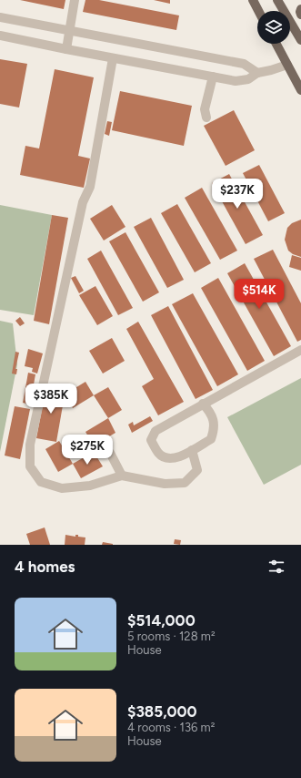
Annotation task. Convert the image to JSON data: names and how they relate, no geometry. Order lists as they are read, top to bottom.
{
  "page": {
    "price": [
      "$237K",
      "$514K",
      "$385K",
      "$275K"
    ],
    "heading": "4 homes",
    "list": [
      {
        "name": "$514,000",
        "note": "5 rooms · 128 m² · House"
      },
      {
        "name": "$385,000",
        "note": "4 rooms · 136 m² · House"
      }
    ]
  }
}
